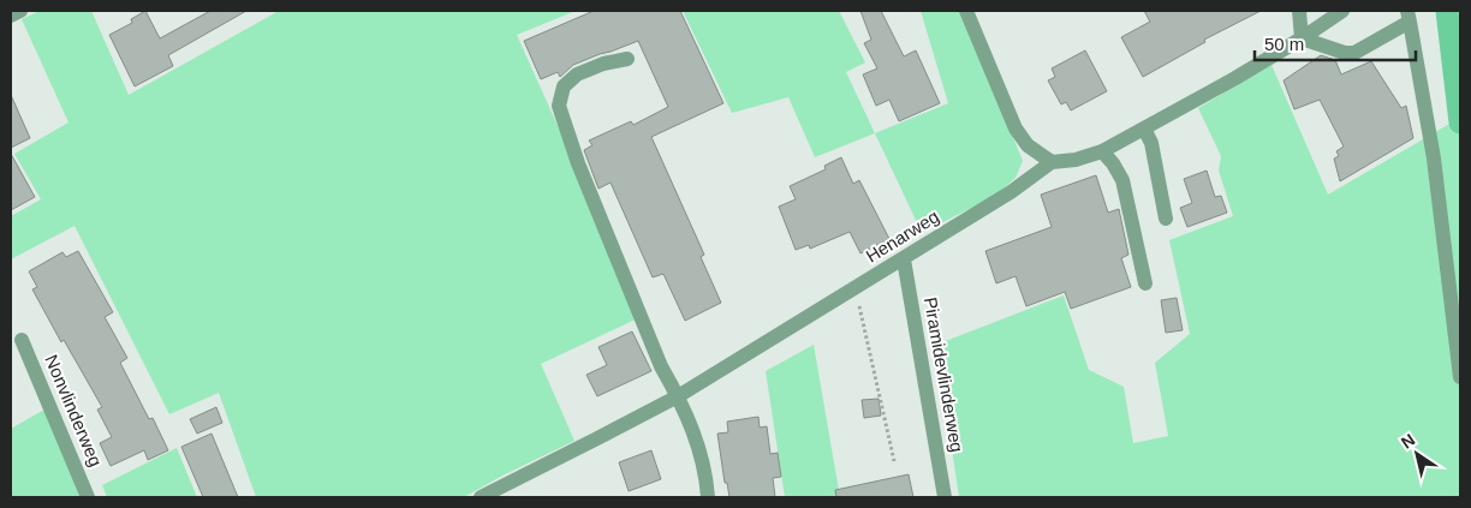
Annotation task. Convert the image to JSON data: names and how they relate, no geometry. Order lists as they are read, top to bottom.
{
  "streets": {
    "street": ["Henarweg", "Piramidevlinderweg", "Nonvlinderweg"]
  },
  "crossings": [
    ["Henarweg", "Piramidevlinderweg"]
  ],
  "scale_bar": "50 m",
  "north": "top left"
}
